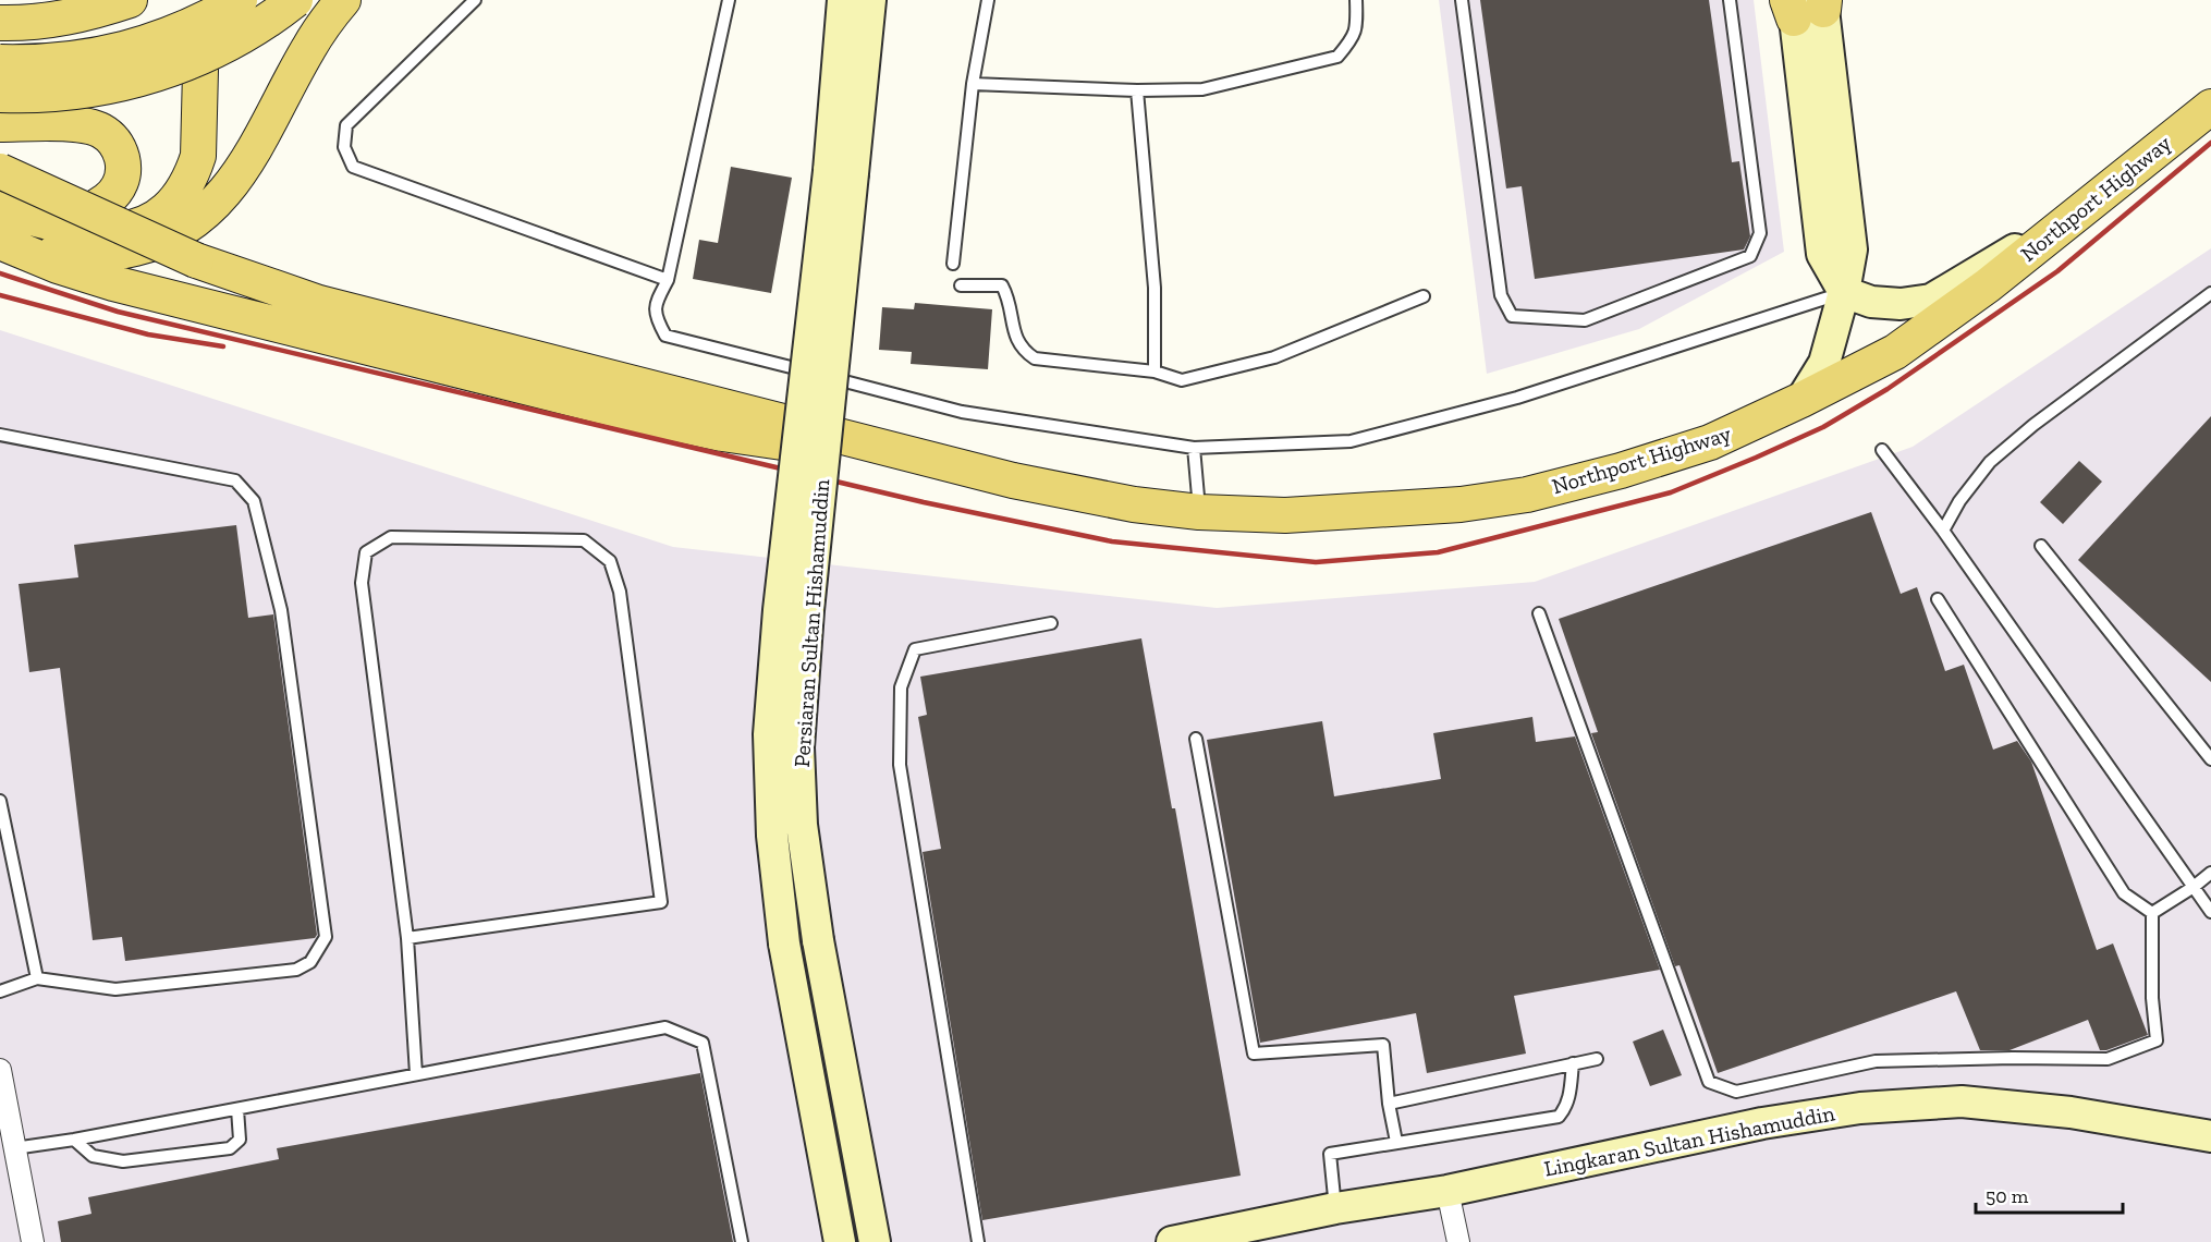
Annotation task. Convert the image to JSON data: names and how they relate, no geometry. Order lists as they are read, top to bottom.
{
  "streets": {
    "main road": ["Northport Highway"],
    "street": ["Persiaran Sultan Hishamuddin", "Lingkaran Sultan Hishamuddin"]
  },
  "scale_bar": "50 m"
}
